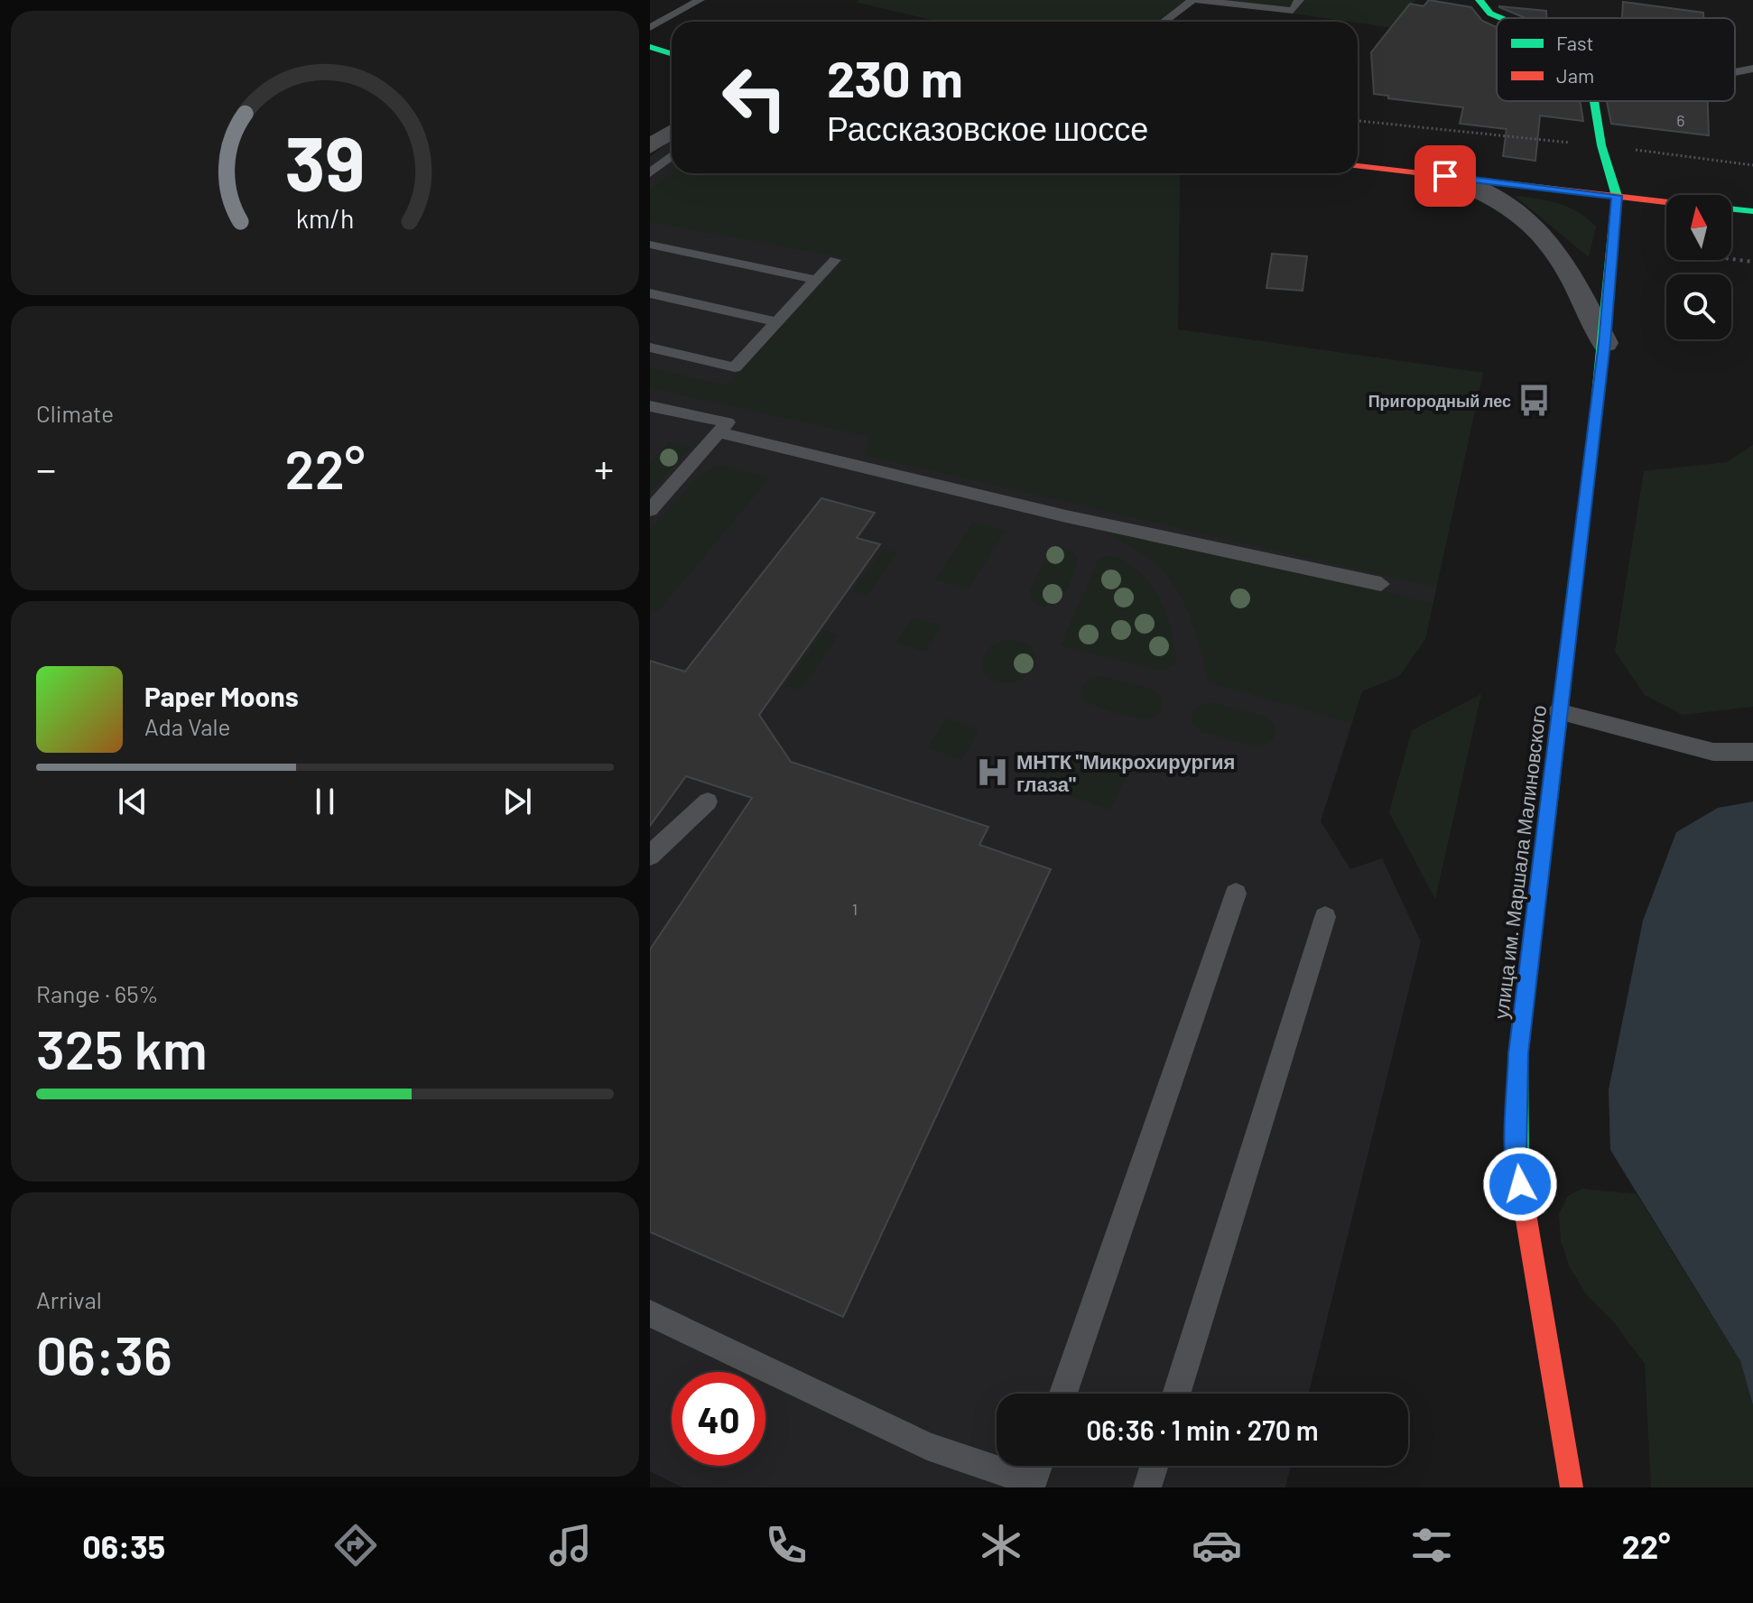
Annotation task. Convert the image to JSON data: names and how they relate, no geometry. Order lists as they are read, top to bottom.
{
  "streets": {
    "street": ["улица им. Маршала Малиновского"]
  },
  "places": {
    "bus stop": ["Пригородный лес"],
    "hospital": ["МНТК \"Микрохирургия глаза\""]
  },
  "house_numbers": ["6", "1"],
  "legend": ["Fast", "Jam"],
  "north": "top",
  "page": {
    "turn": ["230 m", "Рассказовское шоссе"],
    "tile": [
      "Climate",
      ["Range · 65%", "325 km"],
      ["Arrival", "06:36"]
    ],
    "heat": ["−", "22°", "+"],
    "song": ["Paper Moons", "Ada Vale"],
    "limit": "40",
    "trip": "06:36 · 1 min · 270 m",
    "tabs": ["06:35", "22°"],
    "gauge": ["39", "km/h"]
  }
}
